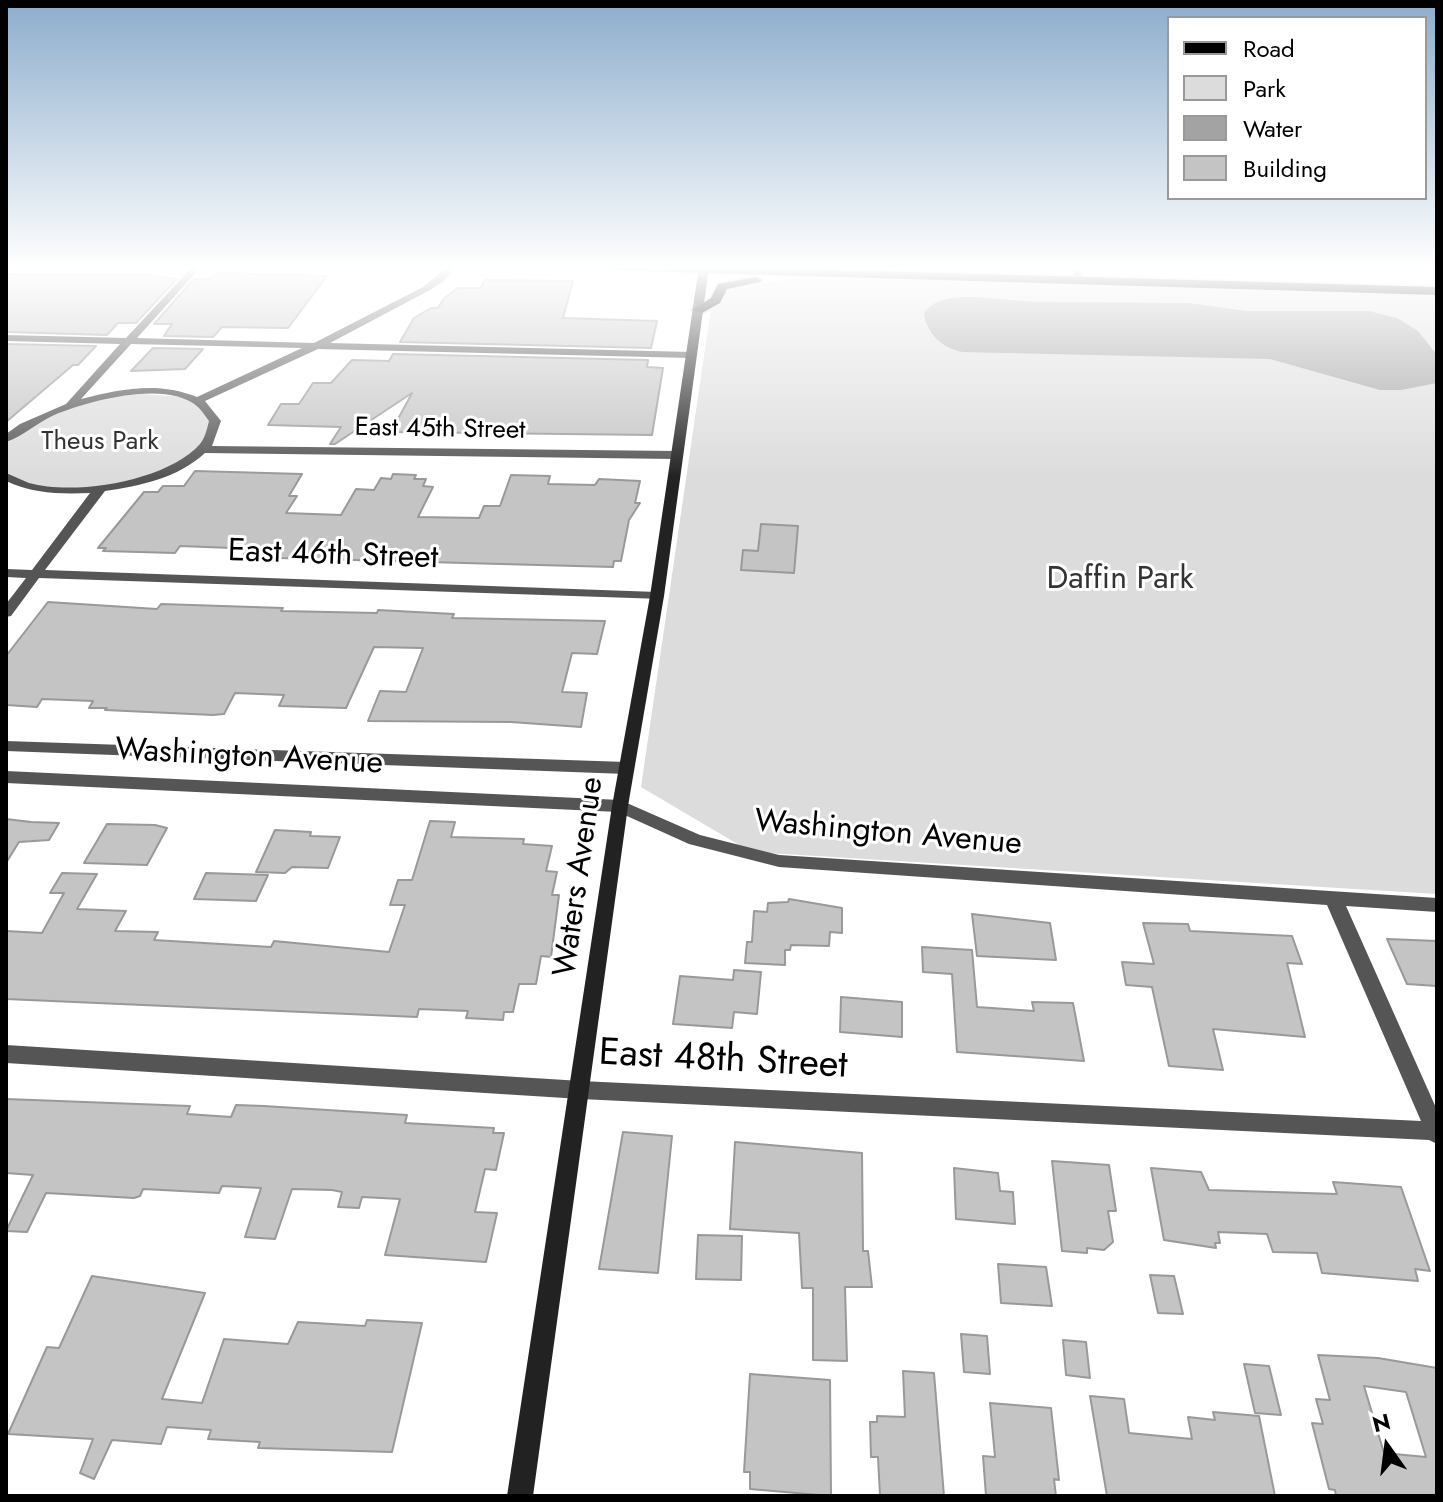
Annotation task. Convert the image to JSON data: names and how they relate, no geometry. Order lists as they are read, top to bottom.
{
  "streets": {
    "main road": ["Waters Avenue"],
    "street": [
      "East 45th Street",
      "East 46th Street",
      "Washington Avenue",
      "East 48th Street"
    ]
  },
  "crossings": [
    ["East 45th Street", "Waters Avenue"],
    ["East 46th Street", "Waters Avenue"],
    ["Washington Avenue", "Waters Avenue"],
    ["Waters Avenue", "East 48th Street"]
  ],
  "parks": ["Theus Park", "Daffin Park"],
  "legend": [
    "Road",
    "Park",
    "Water",
    "Building"
  ],
  "north": "top"
}
